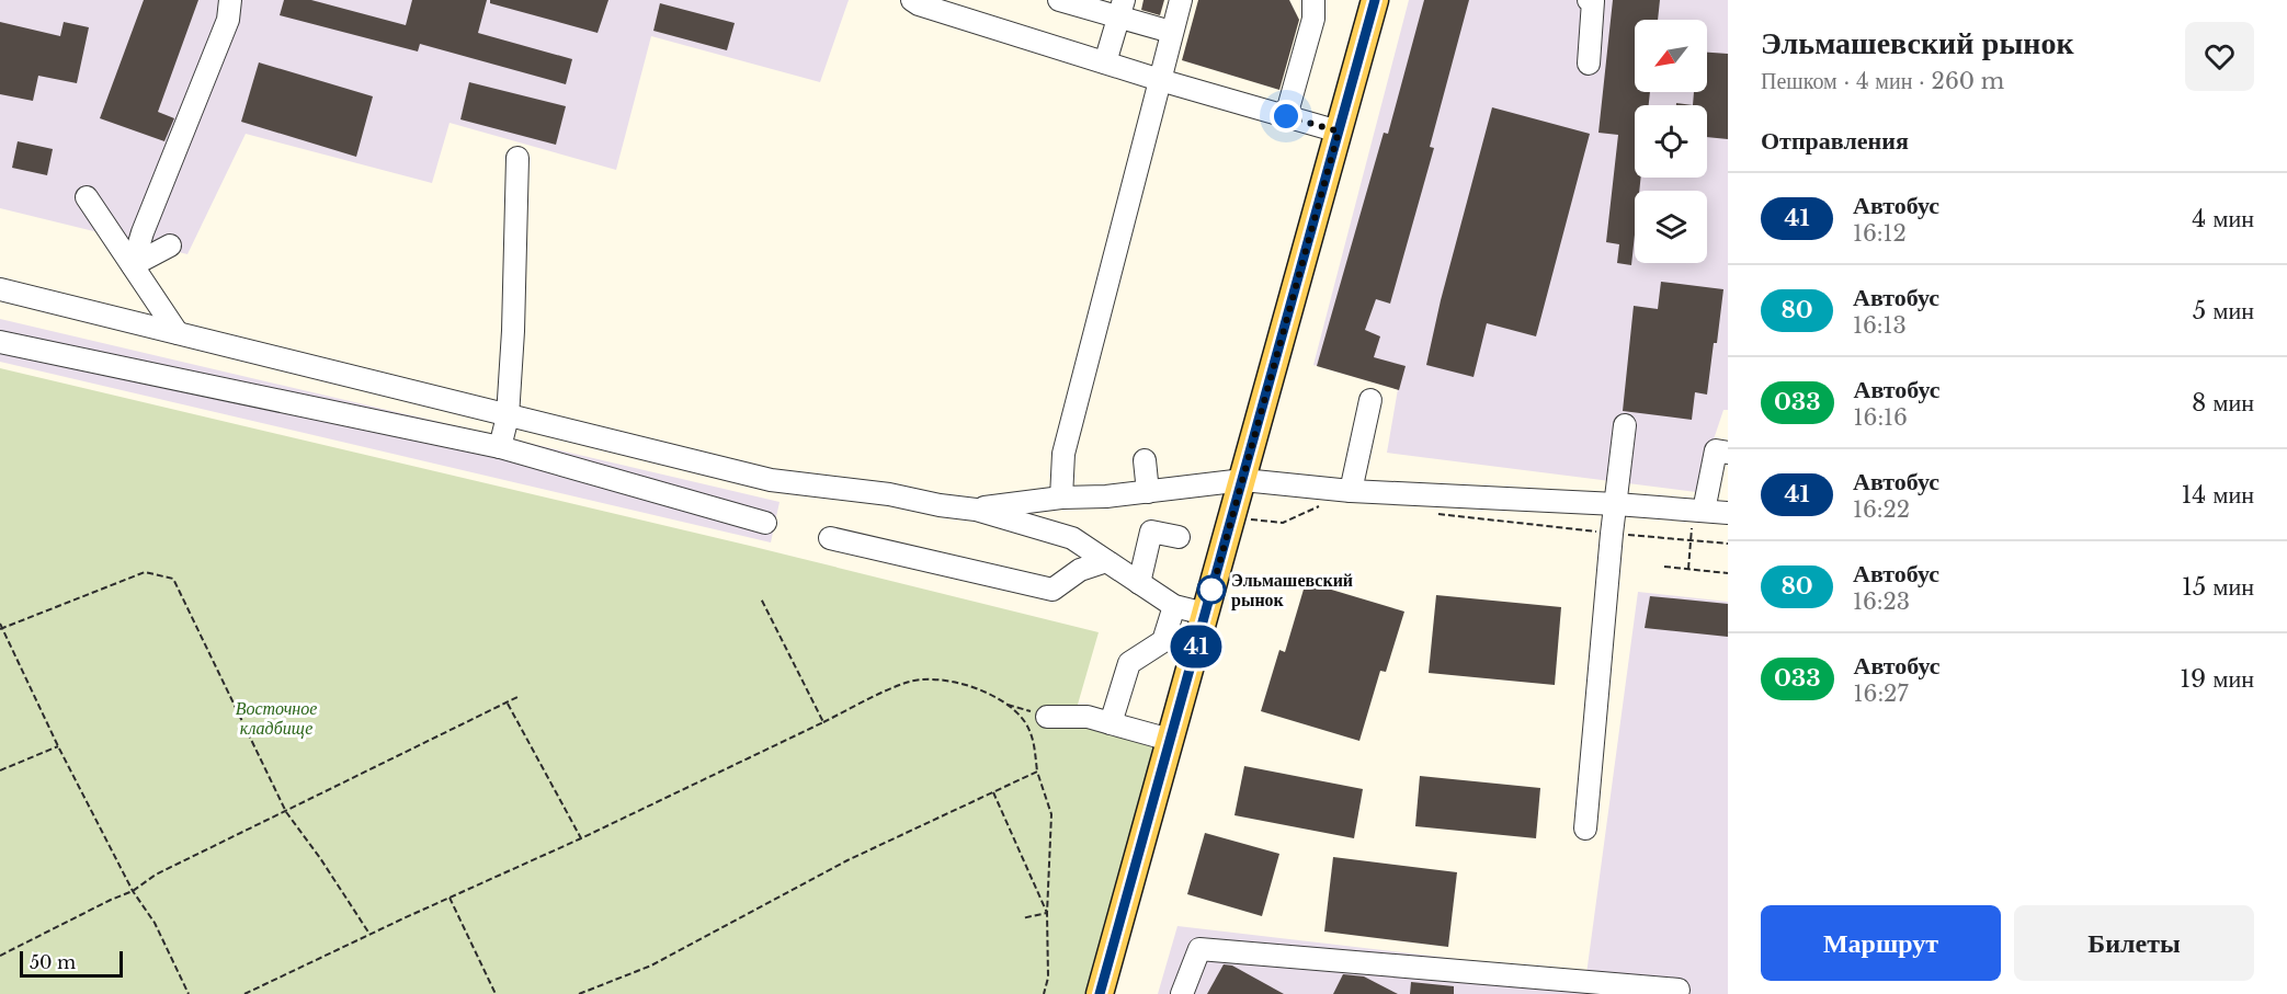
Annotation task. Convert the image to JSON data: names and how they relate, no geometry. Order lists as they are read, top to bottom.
{
  "parks": ["Восточное кладбище"],
  "places": ["Эльмашевский рынок"],
  "lines": ["bus line 41"],
  "scale_bar": "50 m",
  "north": "bottom left",
  "page": {
    "on_map": "41",
    "heading": [
      ["Эльмашевский рынок", "Пешком · 4 мин · 260 m"],
      "Отправления"
    ],
    "list": [
      {
        "mark": "41",
        "name": "Автобус",
        "note": "16:12",
        "value": "4 мин"
      },
      {
        "mark": "80",
        "name": "Автобус",
        "note": "16:13",
        "value": "5 мин"
      },
      {
        "mark": "033",
        "name": "Автобус",
        "note": "16:16",
        "value": "8 мин"
      },
      {
        "mark": "41",
        "name": "Автобус",
        "note": "16:22",
        "value": "14 мин"
      },
      {
        "mark": "80",
        "name": "Автобус",
        "note": "16:23",
        "value": "15 мин"
      },
      {
        "mark": "033",
        "name": "Автобус",
        "note": "16:27",
        "value": "19 мин"
      }
    ],
    "buttons": ["Маршрут", "Билеты"],
    "scale": "50 m"
  }
}
